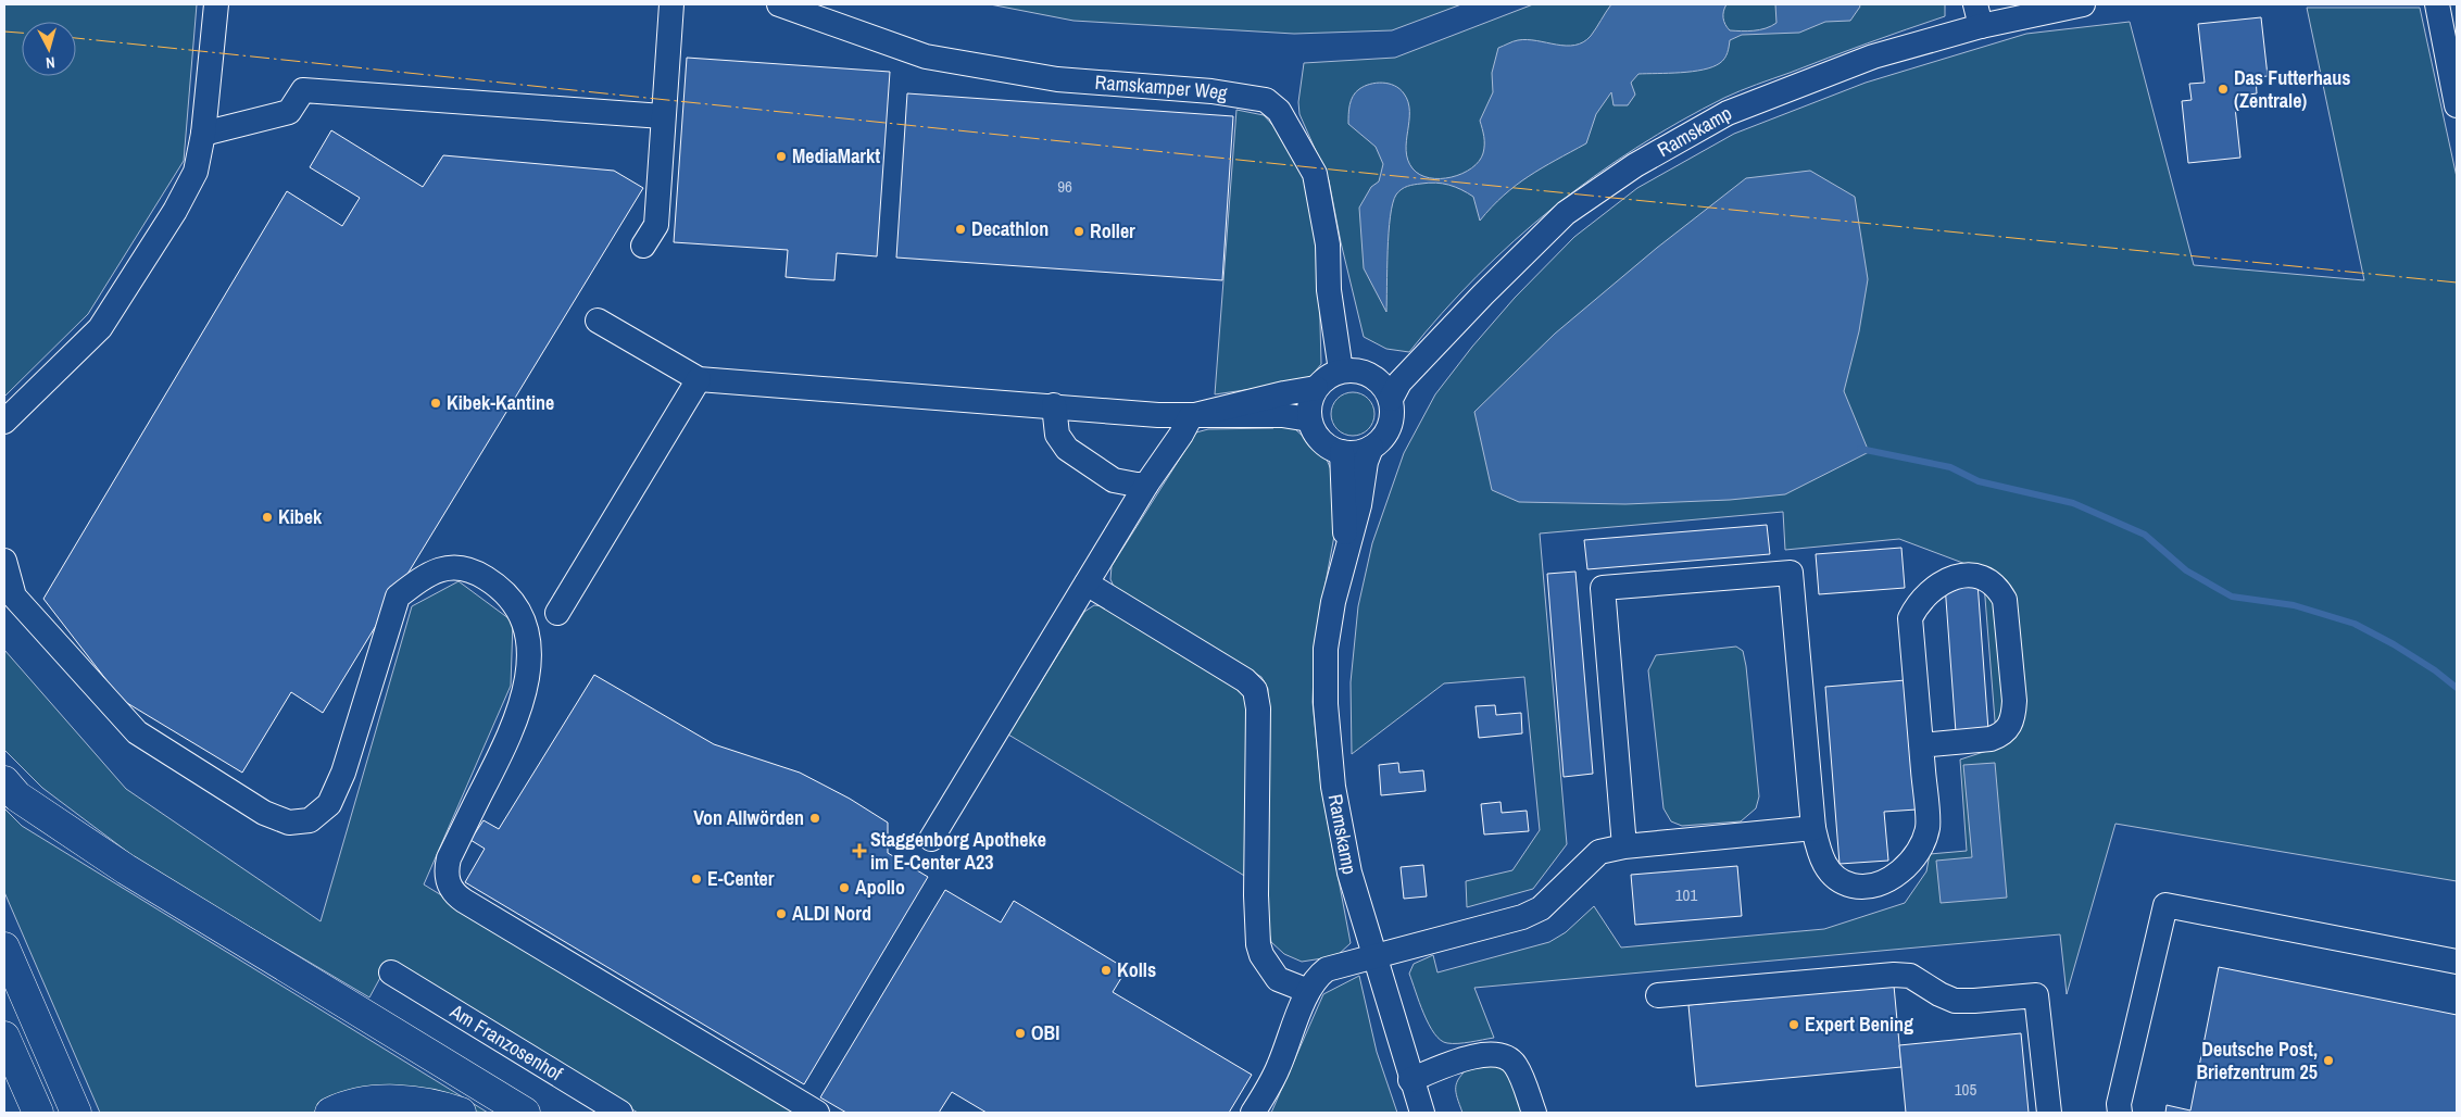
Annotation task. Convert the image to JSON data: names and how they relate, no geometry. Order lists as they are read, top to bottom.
{
  "streets": {
    "street": ["Ramskamper Weg", "Ramskamp", "Am Franzosenhof"]
  },
  "crossings": [
    ["Ramskamper Weg", "Ramskamp"]
  ],
  "places": {
    "other": [
      "Das Futterhaus (Zentrale)",
      "MediaMarkt",
      "Decathlon",
      "Roller",
      "Kibek-Kantine",
      "Kibek",
      "Von Allwörden",
      "E-Center",
      "Apollo",
      "ALDI Nord",
      "Kolls",
      "Expert Bening",
      "OBI",
      "Deutsche Post, Briefzentrum 25"
    ],
    "health": ["Staggenborg Apotheke im E-Center A23"]
  },
  "house_numbers": ["96", "101", "105"],
  "north": "bottom"
}
